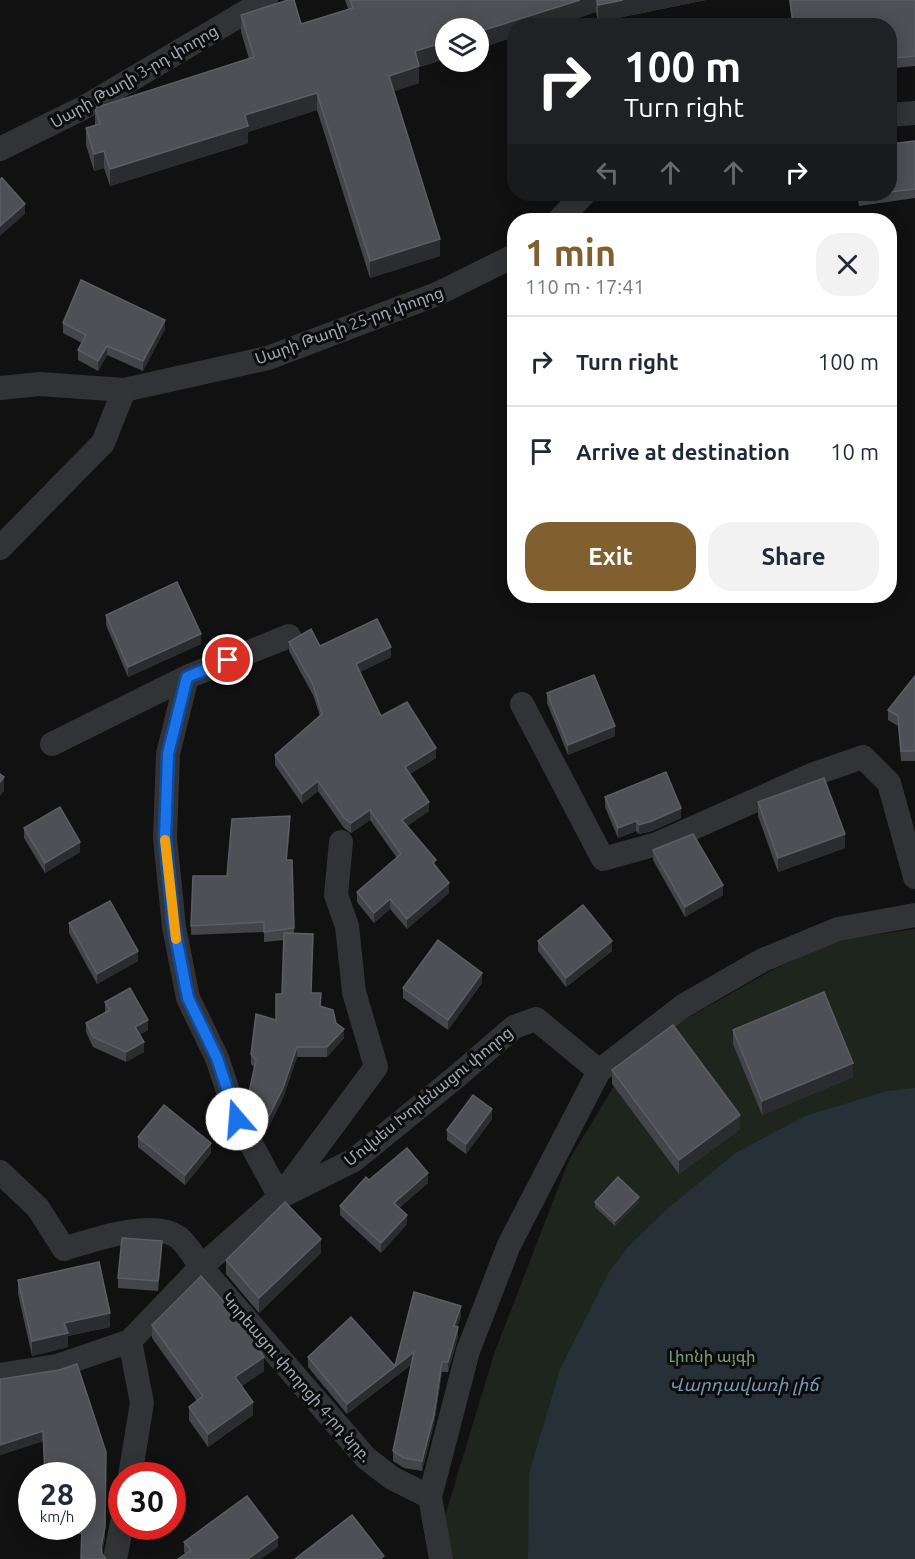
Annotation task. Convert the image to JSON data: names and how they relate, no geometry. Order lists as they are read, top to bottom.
{
  "streets": {
    "street": [
      "Սարի Թաղի 3-րդ փողոց",
      "Սարի Թաղի 25-րդ փողոց",
      "Մովսես Խորենացու փողոց",
      "Կորեացու փողոցի 4-րդ նրբ."
    ]
  },
  "crossings": [
    ["Մովսես Խորենացու փողոց", "Կորեացու փողոցի 4-րդ նրբ."]
  ],
  "water": ["Վարդավառի լիճ"],
  "parks": ["Լիոնի այգի"],
  "page": {
    "turn": ["100 m", "Turn right"],
    "heading": ["1 min", "110 m · 17:41"],
    "list": [
      {
        "name": "Turn right",
        "value": "100 m"
      },
      {
        "name": "Arrive at destination",
        "value": "10 m"
      }
    ],
    "buttons": ["Exit", "Share"],
    "speed": "28 km/h",
    "limit": "30"
  }
}
